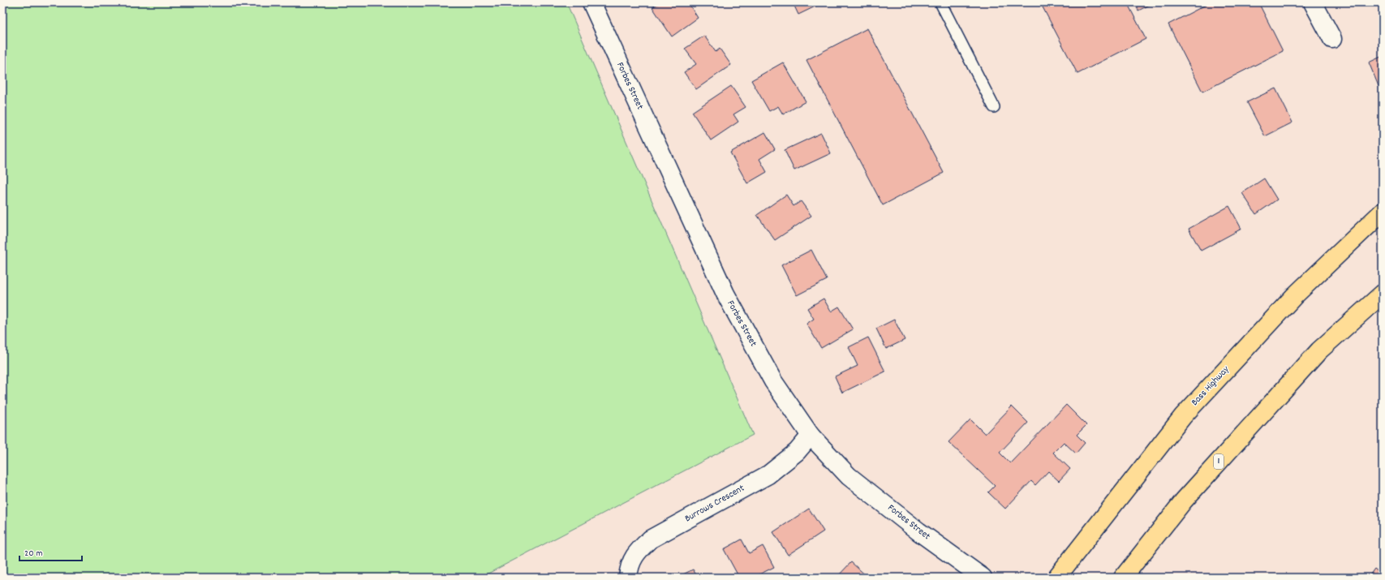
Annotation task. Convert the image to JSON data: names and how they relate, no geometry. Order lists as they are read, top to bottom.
{
  "streets": {
    "highway": ["Bass Highway", "1"],
    "street": ["Forbes Street", "Burrows Crescent"]
  },
  "crossings": [
    ["Forbes Street", "Burrows Crescent"]
  ],
  "scale_bar": "20 m"
}
